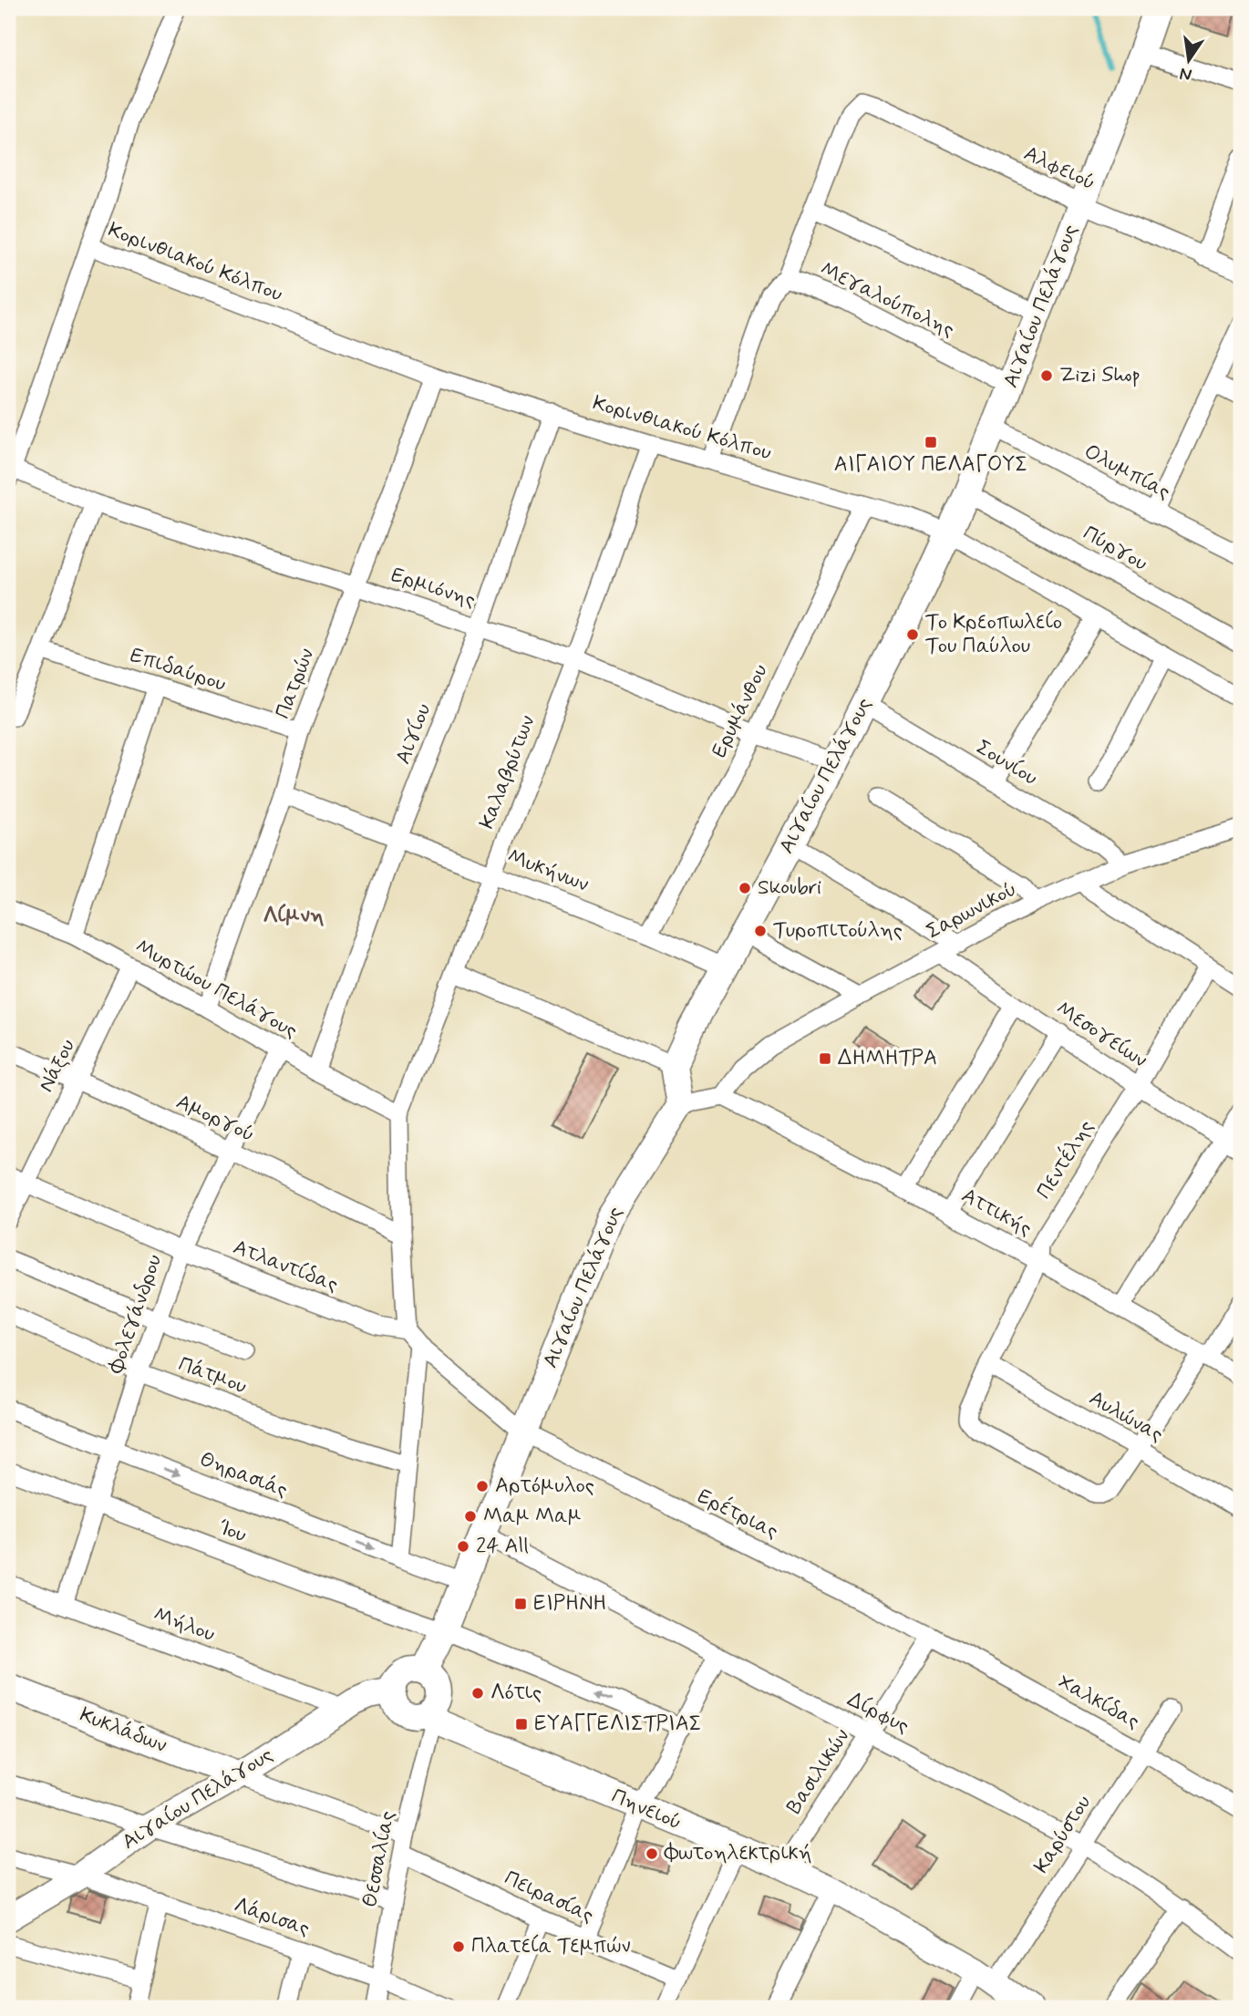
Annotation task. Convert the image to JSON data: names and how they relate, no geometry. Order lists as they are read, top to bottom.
{
  "streets": {
    "main road": ["Αιγαίου Πελάγους", "Κυκλάδων", "Πηνειού"],
    "street": [
      "Αλφειού",
      "Κορινθιακού Κόλπου",
      "Μεγαλούπολης",
      "Ολυμπίας",
      "Πύργου",
      "Ερμιόνης",
      "Επιδαύρου",
      "Πατρών",
      "Ερυμάνθου",
      "Αιγίου",
      "Σουνίου",
      "Καλαβρύτων",
      "Μυκήνων",
      "Σαρωνικού",
      "Μυρτώου Πελάγους",
      "Μεσογείων",
      "Νάξου",
      "Αμοργού",
      "Πεντέλης",
      "Αττικής",
      "Ατλαντίδας",
      "Φολεγάνδρου",
      "Πάτμου",
      "Αυλώνας",
      "Θηρασιάς",
      "Ερέτριας",
      "Ίου",
      "Μήλου",
      "Χαλκίδας",
      "Δίρφυς",
      "Βασιλικών",
      "Καρύστου",
      "Θεσσαλίας",
      "Πειρασίας",
      "Λάρισας"
    ]
  },
  "crossings": [
    ["Αλφειού", "Αιγαίου Πελάγους"],
    ["Κορινθιακού Κόλπου", "Μεγαλούπολης"],
    ["Κορινθιακού Κόλπου", "Αιγαίου Πελάγους"],
    ["Κορινθιακού Κόλπου", "Πατρών"],
    ["Κορινθιακού Κόλπου", "Ερυμάνθου"],
    ["Κορινθιακού Κόλπου", "Αιγίου"],
    ["Κορινθιακού Κόλπου", "Καλαβρύτων"],
    ["Μεγαλούπολης", "Αιγαίου Πελάγους"],
    ["Αιγαίου Πελάγους", "Ολυμπίας"],
    ["Αιγαίου Πελάγους", "Πύργου"],
    ["Αιγαίου Πελάγους", "Ερμιόνης"],
    ["Αιγαίου Πελάγους", "Σουνίου"],
    ["Αιγαίου Πελάγους", "Μυκήνων"],
    ["Αιγαίου Πελάγους", "Θηρασιάς"],
    ["Αιγαίου Πελάγους", "Ερέτριας"],
    ["Αιγαίου Πελάγους", "Ίου"],
    ["Αιγαίου Πελάγους", "Μήλου"],
    ["Αιγαίου Πελάγους", "Δίρφυς"],
    ["Αιγαίου Πελάγους", "Κυκλάδων"],
    ["Αιγαίου Πελάγους", "Πηνειού"],
    ["Αιγαίου Πελάγους", "Θεσσαλίας"],
    ["Αιγαίου Πελάγους", "Πειρασίας"],
    ["Αιγαίου Πελάγους", "Λάρισας"],
    ["Ερμιόνης", "Πατρών"],
    ["Ερμιόνης", "Ερυμάνθου"],
    ["Ερμιόνης", "Αιγίου"],
    ["Ερμιόνης", "Καλαβρύτων"],
    ["Επιδαύρου", "Πατρών"],
    ["Πατρών", "Μυκήνων"],
    ["Πατρών", "Μυρτώου Πελάγους"],
    ["Ερυμάνθου", "Μυκήνων"],
    ["Αιγίου", "Μυκήνων"],
    ["Αιγίου", "Μυρτώου Πελάγους"],
    ["Σουνίου", "Σαρωνικού"],
    ["Καλαβρύτων", "Μυκήνων"],
    ["Καλαβρύτων", "Μυρτώου Πελάγους"],
    ["Σαρωνικού", "Μεσογείων"],
    ["Σαρωνικού", "Αττικής"],
    ["Μυρτώου Πελάγους", "Νάξου"],
    ["Μυρτώου Πελάγους", "Φολεγάνδρου"],
    ["Μεσογείων", "Πεντέλης"],
    ["Νάξου", "Αμοργού"],
    ["Νάξου", "Ατλαντίδας"],
    ["Αμοργού", "Φολεγάνδρου"],
    ["Πεντέλης", "Αττικής"],
    ["Πεντέλης", "Αυλώνας"],
    ["Ατλαντίδας", "Φολεγάνδρου"],
    ["Φολεγάνδρου", "Πάτμου"],
    ["Φολεγάνδρου", "Θηρασιάς"],
    ["Φολεγάνδρου", "Ίου"],
    ["Φολεγάνδρου", "Μήλου"],
    ["Ερέτριας", "Χαλκίδας"],
    ["Ερέτριας", "Βασιλικών"],
    ["Χαλκίδας", "Βασιλικών"],
    ["Χαλκίδας", "Καρύστου"],
    ["Δίρφυς", "Βασιλικών"],
    ["Δίρφυς", "Καρύστου"],
    ["Κυκλάδων", "Πειρασίας"],
    ["Βασιλικών", "Πηνειού"],
    ["Πηνειού", "Καρύστου"],
    ["Πηνειού", "Θεσσαλίας"],
    ["Θεσσαλίας", "Πειρασίας"],
    ["Θεσσαλίας", "Λάρισας"]
  ],
  "one_way": ["Θηρασιάς", "Ίου"],
  "districts": ["Λίμνη"],
  "places": {
    "other": [
      "Zizi Shop",
      "Το Κρεοπωλείο Του Παύλου",
      "Skoubri",
      "Τυροπιτούλης",
      "Αρτόμυλος",
      "Μαμ Μαμ",
      "24 All",
      "Λότις",
      "Φωτοηλεκτρική",
      "Πλατεία Τεμπών"
    ],
    "transit": [
      "ΑΙΓΑΙΟΥ ΠΕΛΑΓΟΥΣ",
      "ΔΗΜΗΤΡΑ",
      "ΕΙΡΗΝΗ",
      "ΕΥΑΓΓΕΛΙΣΤΡΙΑΣ"
    ]
  },
  "north": "bottom"
}
